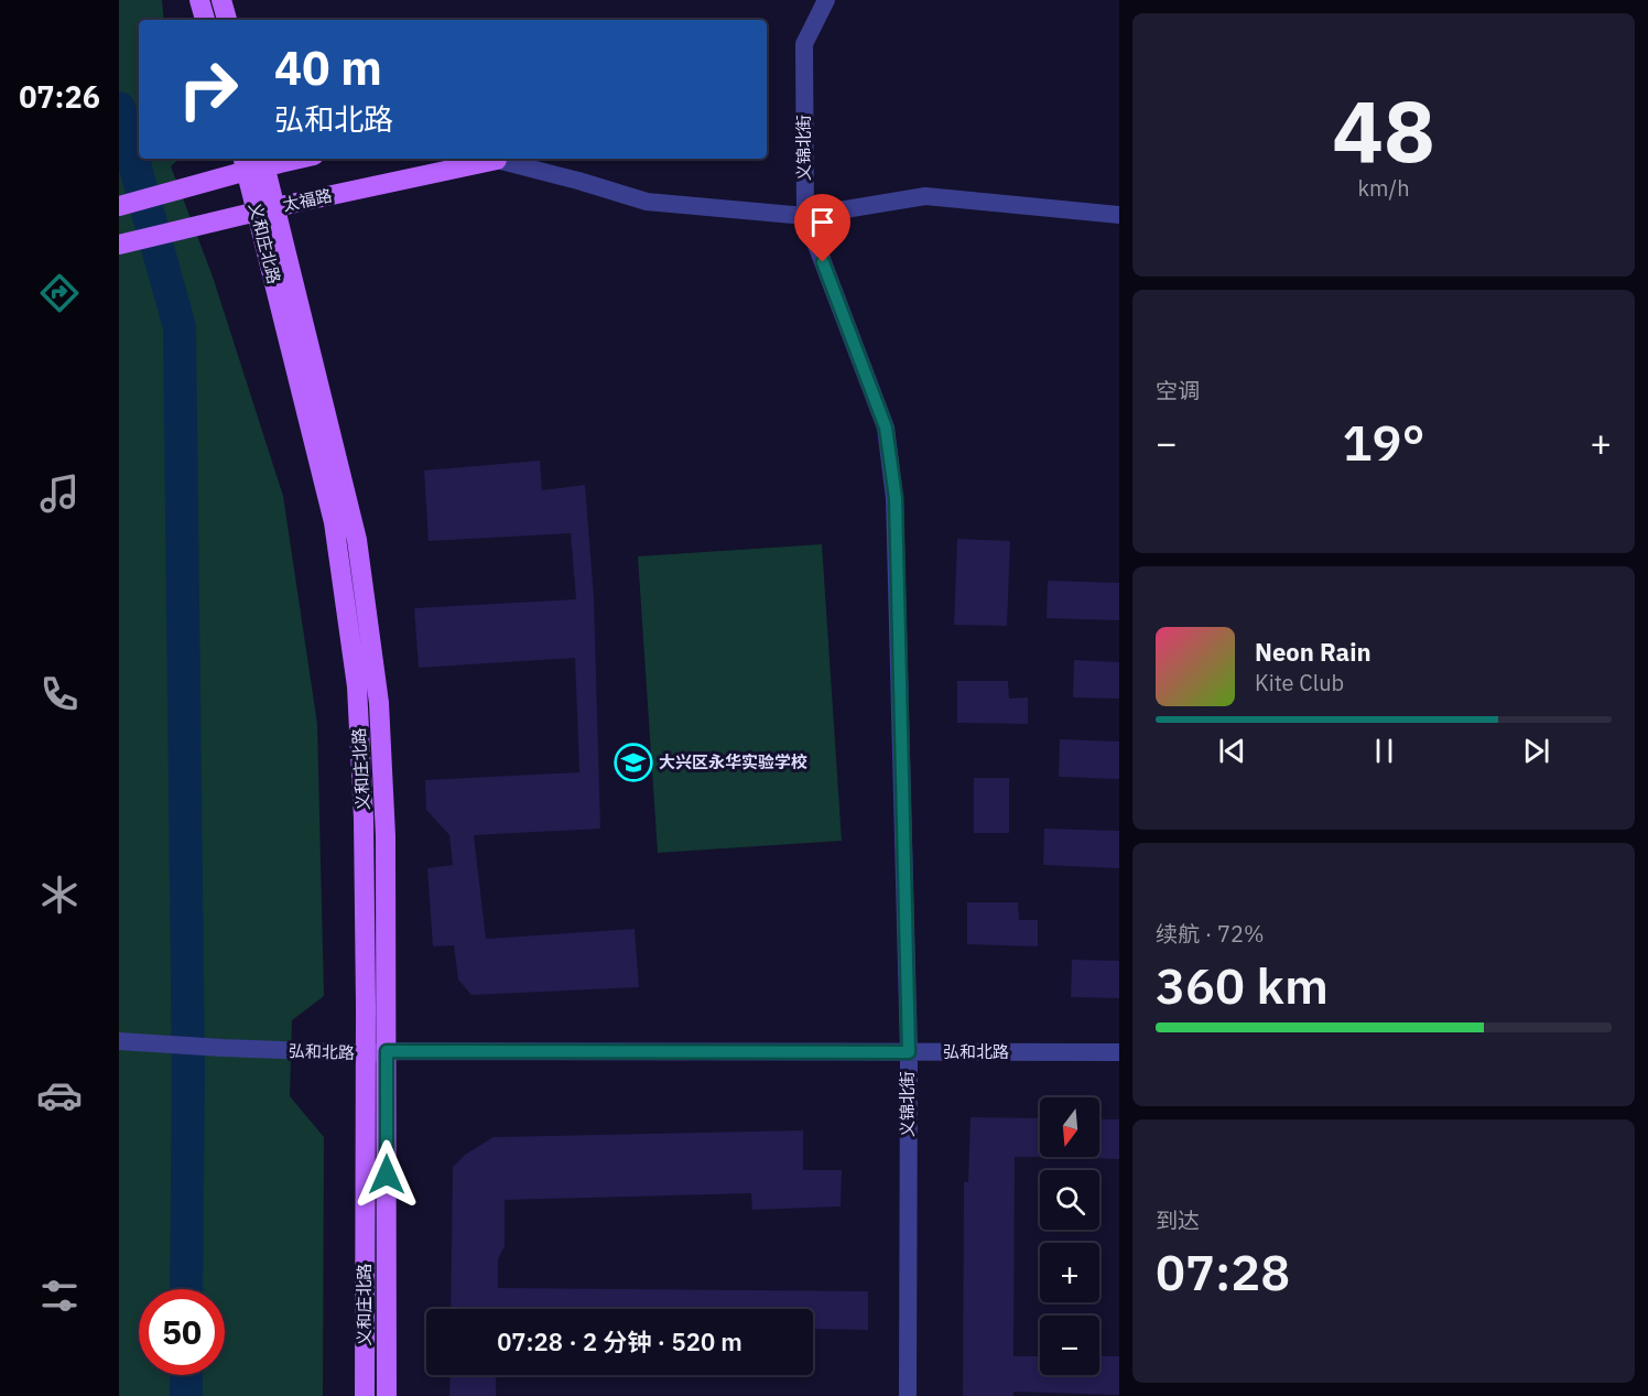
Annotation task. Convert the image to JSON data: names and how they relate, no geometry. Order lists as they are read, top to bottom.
{
  "streets": {
    "main road": ["太福路", "义和庄北路"],
    "street": ["义锦北街", "弘和北路"]
  },
  "crossings": [
    ["义锦北街", "弘和北路"],
    ["太福路", "义和庄北路"],
    ["义和庄北路", "弘和北路"]
  ],
  "places": {
    "school or university": ["大兴区永华实验学校"]
  },
  "north": "bottom",
  "page": {
    "tabs": "07:26",
    "tile": [
      ["48", "km/h"],
      "空调",
      ["续航 · 72%", "360 km"],
      ["到达", "07:28"]
    ],
    "turn": ["40 m", "弘和北路"],
    "heat": ["−", "19°", "+"],
    "song": ["Neon Rain", "Kite Club"],
    "map_buttons": ["+", "−"],
    "limit": "50",
    "trip": "07:28 · 2 分钟 · 520 m"
  }
}
